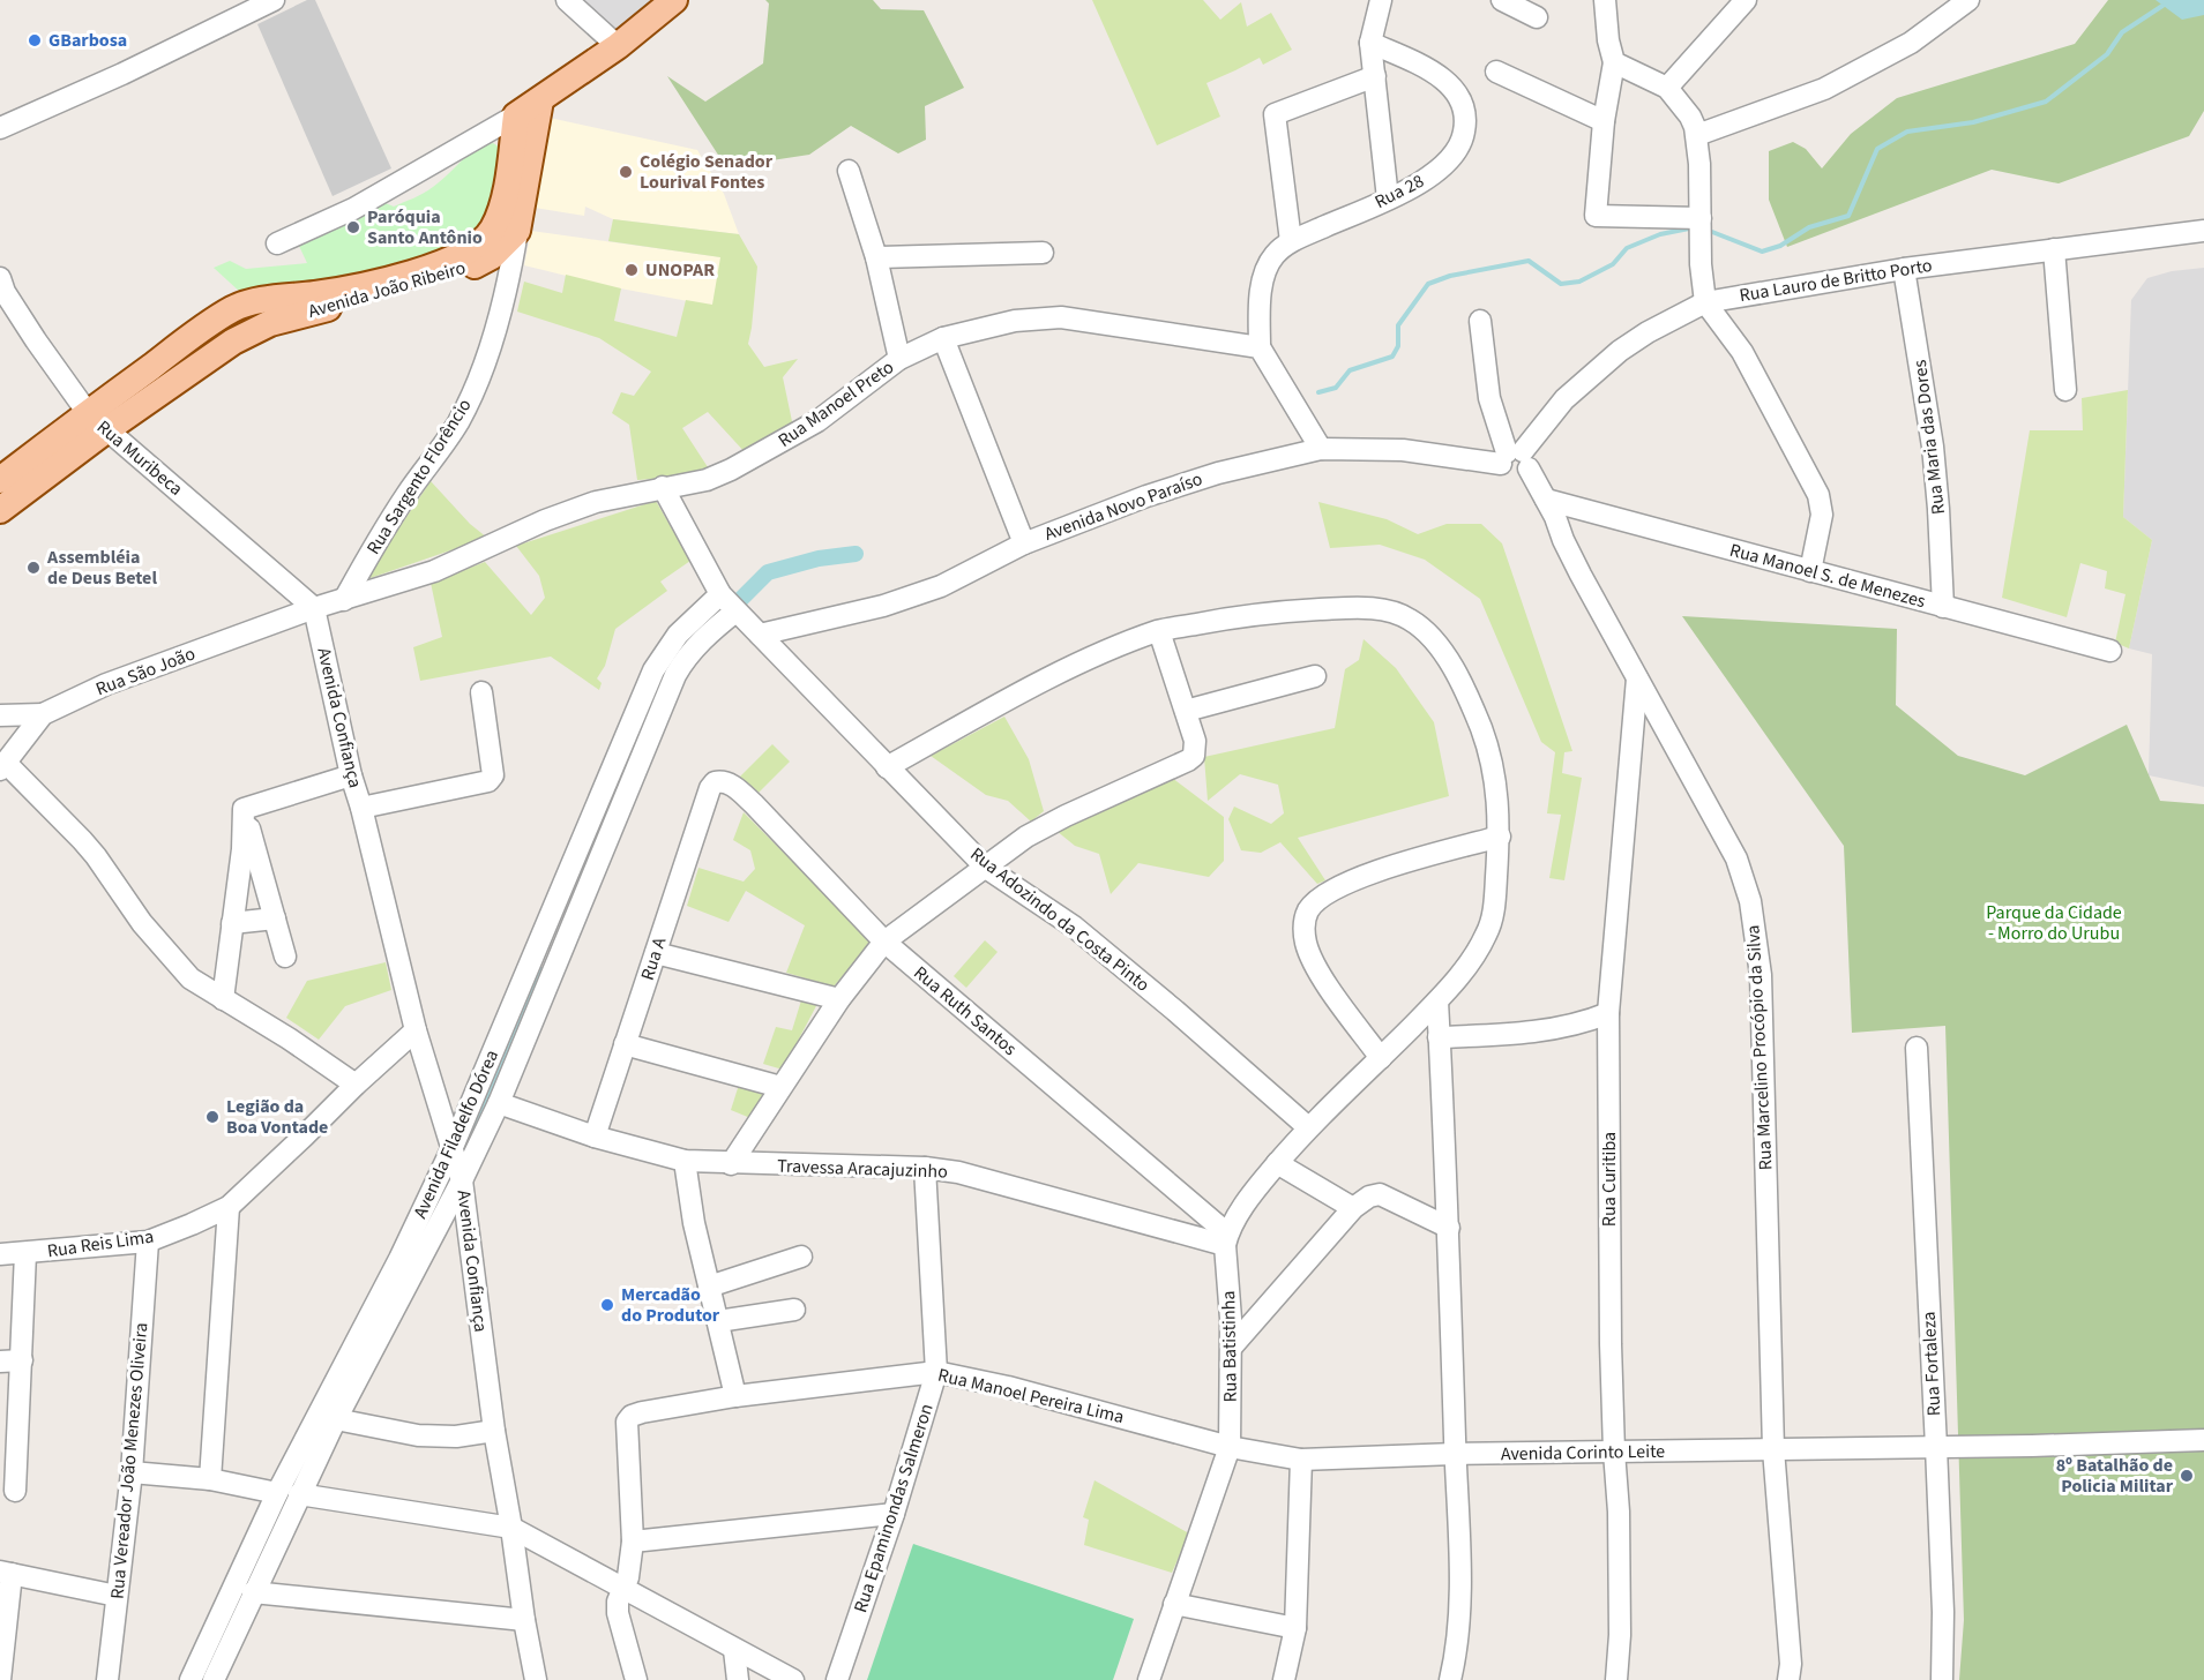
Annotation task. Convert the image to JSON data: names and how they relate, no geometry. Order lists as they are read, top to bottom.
{
  "streets": {
    "main road": ["Avenida João Ribeiro"],
    "street": [
      "Rua 28",
      "Rua Lauro de Britto Porto",
      "Rua Manoel Preto",
      "Rua Maria das Dores",
      "Rua Muribeca",
      "Rua Sargento Florêncio",
      "Avenida Novo Paraíso",
      "Rua Manoel S. de Menezes",
      "Rua São João",
      "Avenida Confiança",
      "Rua Adozindo da Costa Pinto",
      "Rua A",
      "Rua Ruth Santos",
      "Rua Marcelino Procópio da Silva",
      "Avenida Filadelfo Dórea",
      "Travessa Aracajuzinho",
      "Rua Curitiba",
      "Rua Reis Lima",
      "Rua Batistinha",
      "Rua Fortaleza",
      "Rua Manoel Pereira Lima",
      "Avenida Corinto Leite",
      "Rua Vereador João Menezes Oliveira",
      "Rua Epaminondas Salmeron"
    ]
  },
  "crossings": [
    ["Rua 28", "Rua Manoel Preto"],
    ["Rua Lauro de Britto Porto", "Rua Maria das Dores"],
    ["Rua Lauro de Britto Porto", "Avenida Novo Paraíso"],
    ["Rua Lauro de Britto Porto", "Rua Marcelino Procópio da Silva"],
    ["Avenida João Ribeiro", "Rua Muribeca"],
    ["Avenida João Ribeiro", "Rua Sargento Florêncio"],
    ["Rua Manoel Preto", "Rua Muribeca"],
    ["Rua Manoel Preto", "Rua Sargento Florêncio"],
    ["Rua Manoel Preto", "Rua São João"],
    ["Rua Manoel Preto", "Avenida Confiança"],
    ["Rua Manoel Preto", "Rua Adozindo da Costa Pinto"],
    ["Rua Maria das Dores", "Rua Manoel S. de Menezes"],
    ["Rua Muribeca", "Rua São João"],
    ["Rua Muribeca", "Avenida Confiança"],
    ["Avenida Novo Paraíso", "Rua Adozindo da Costa Pinto"],
    ["Avenida Novo Paraíso", "Rua Marcelino Procópio da Silva"],
    ["Rua Manoel S. de Menezes", "Rua Marcelino Procópio da Silva"],
    ["Rua São João", "Avenida Confiança"],
    ["Avenida Confiança", "Avenida Filadelfo Dórea"],
    ["Avenida Confiança", "Rua Reis Lima"],
    ["Rua Adozindo da Costa Pinto", "Avenida Filadelfo Dórea"],
    ["Rua A", "Rua Ruth Santos"],
    ["Rua A", "Travessa Aracajuzinho"],
    ["Rua Ruth Santos", "Travessa Aracajuzinho"],
    ["Rua Ruth Santos", "Rua Batistinha"],
    ["Rua Marcelino Procópio da Silva", "Rua Curitiba"],
    ["Rua Marcelino Procópio da Silva", "Avenida Corinto Leite"],
    ["Avenida Filadelfo Dórea", "Travessa Aracajuzinho"],
    ["Travessa Aracajuzinho", "Rua Batistinha"],
    ["Travessa Aracajuzinho", "Rua Epaminondas Salmeron"],
    ["Rua Curitiba", "Avenida Corinto Leite"],
    ["Rua Reis Lima", "Rua Vereador João Menezes Oliveira"],
    ["Rua Batistinha", "Rua Manoel Pereira Lima"],
    ["Rua Batistinha", "Avenida Corinto Leite"],
    ["Rua Fortaleza", "Avenida Corinto Leite"],
    ["Rua Manoel Pereira Lima", "Avenida Corinto Leite"],
    ["Rua Manoel Pereira Lima", "Rua Epaminondas Salmeron"]
  ],
  "parks": ["Parque da Cidade - Morro do Urubu"],
  "places": [
    "GBarbosa",
    "Colégio Senador Lourival Fontes",
    "Paróquia Santo Antônio",
    "UNOPAR",
    "Assembléia de Deus Betel",
    "Legião da Boa Vontade",
    "Mercadão do Produtor",
    "8º Batalhão de Policia Militar"
  ]
}
